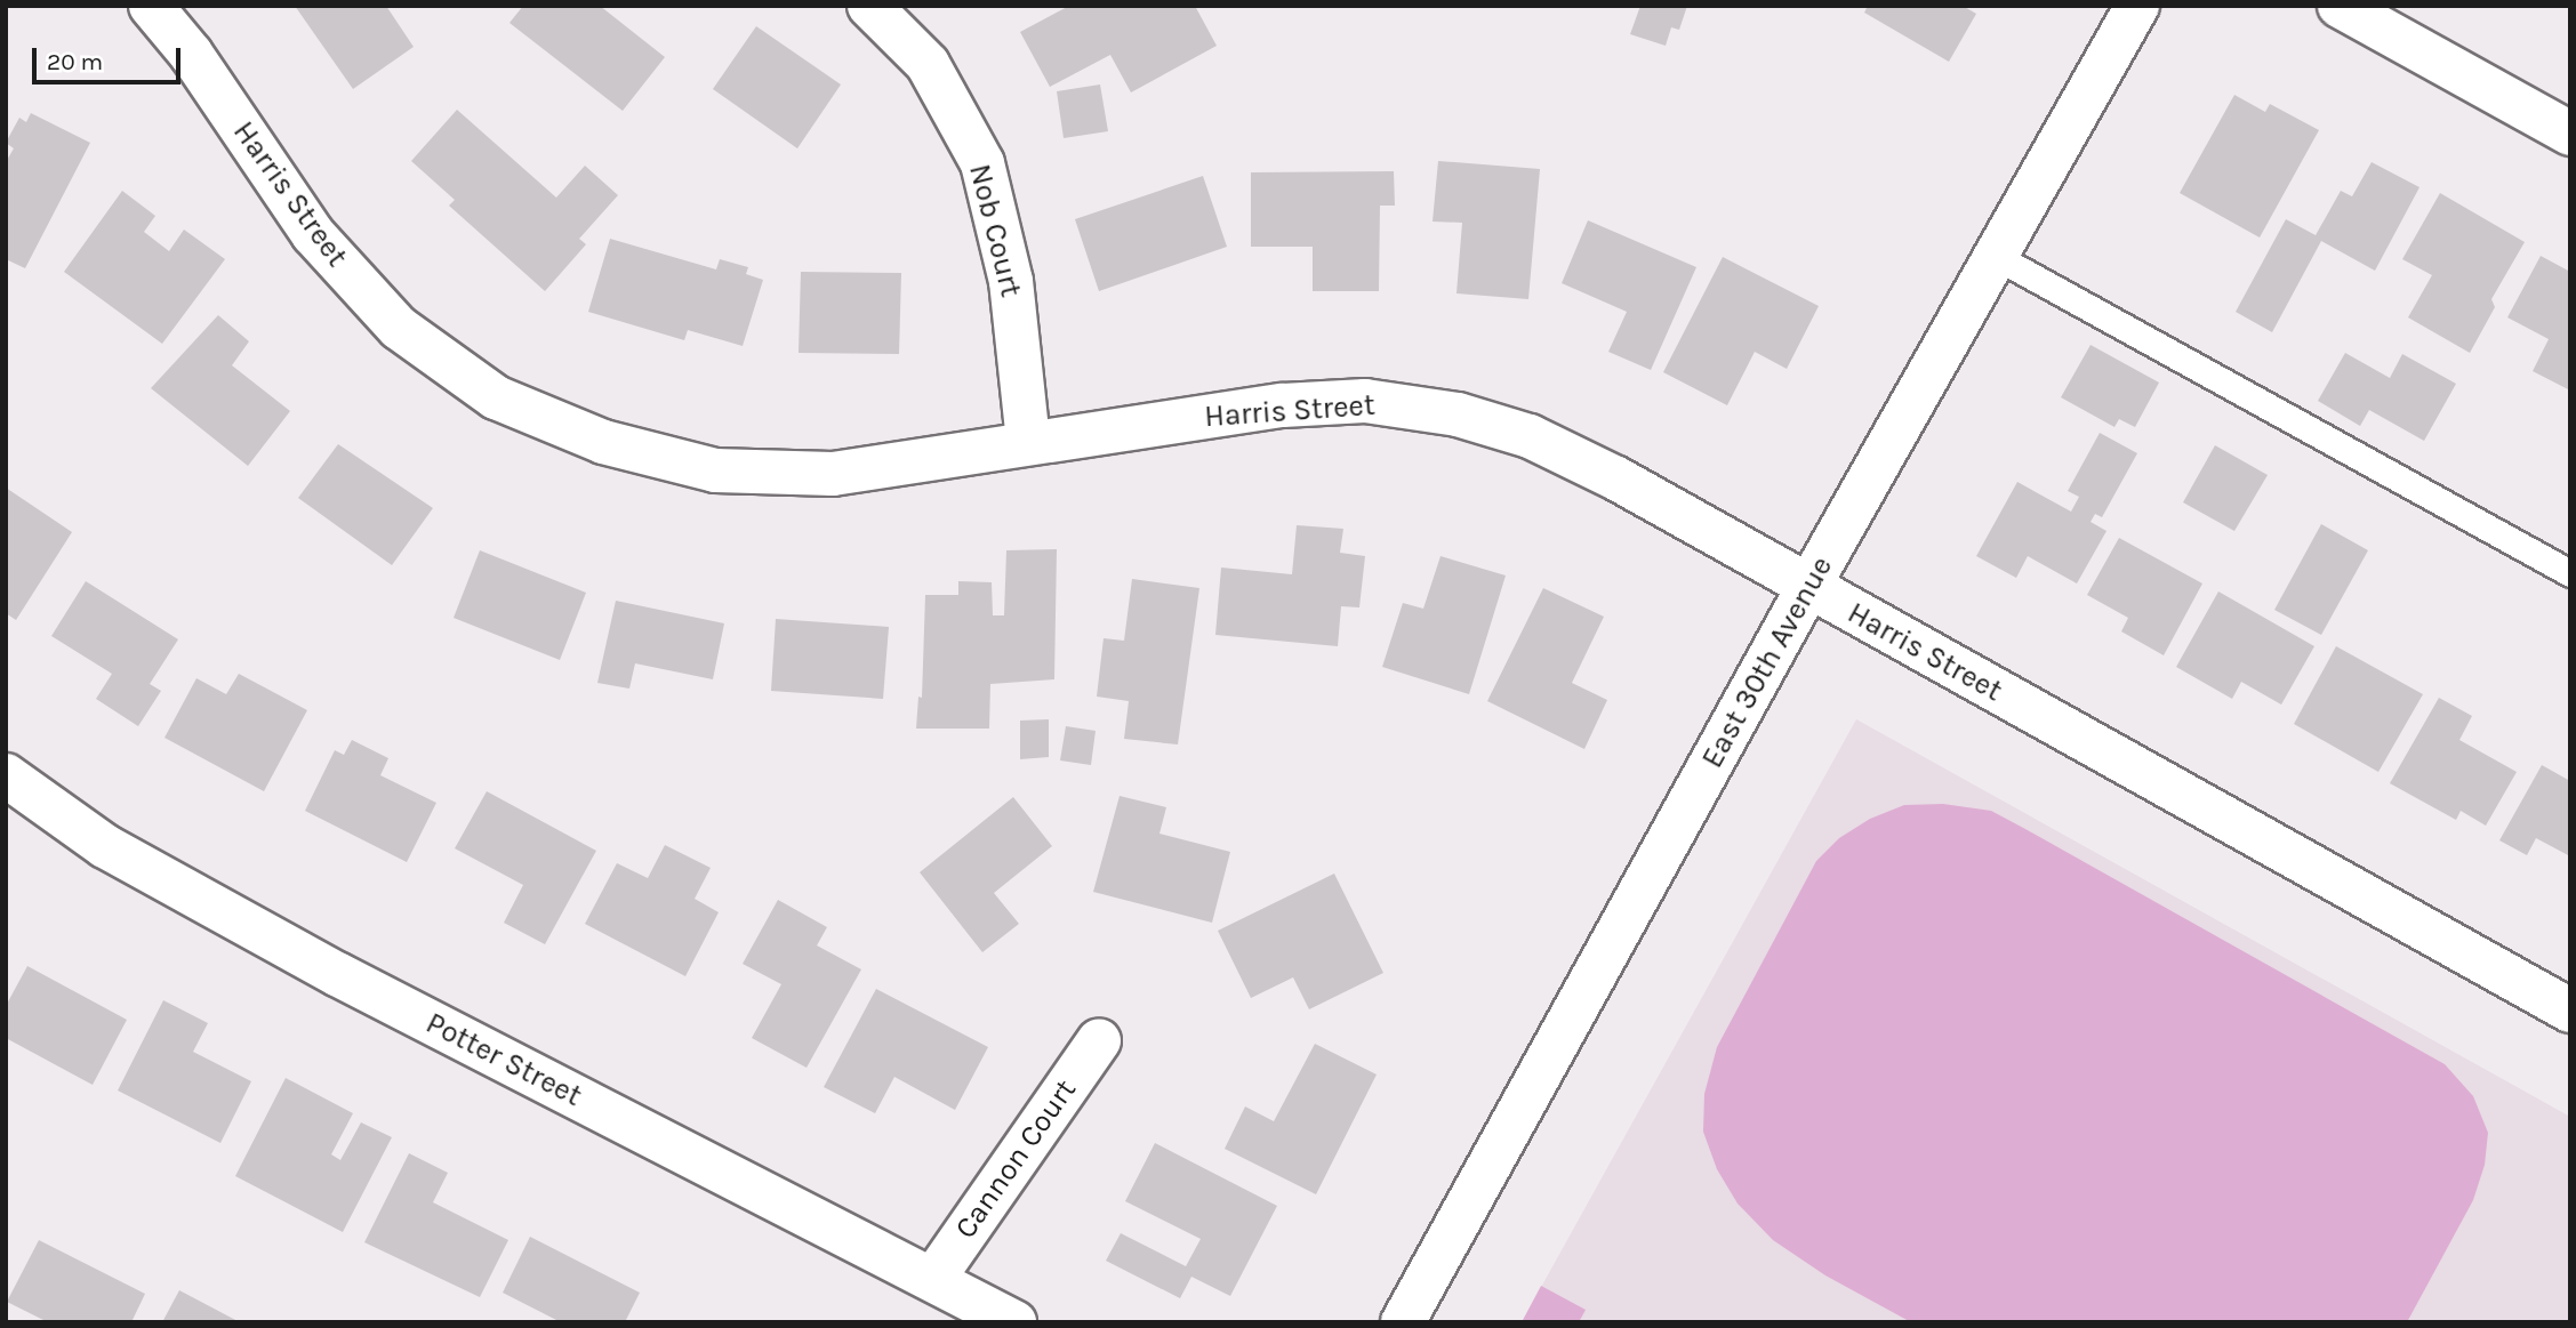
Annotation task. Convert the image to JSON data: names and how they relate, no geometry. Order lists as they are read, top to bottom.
{
  "streets": {
    "street": [
      "Harris Street",
      "Nob Court",
      "East 30th Avenue",
      "Potter Street",
      "Cannon Court"
    ]
  },
  "crossings": [
    ["Harris Street", "Nob Court"],
    ["Harris Street", "East 30th Avenue"],
    ["Potter Street", "Cannon Court"]
  ],
  "scale_bar": "20 m"
}
